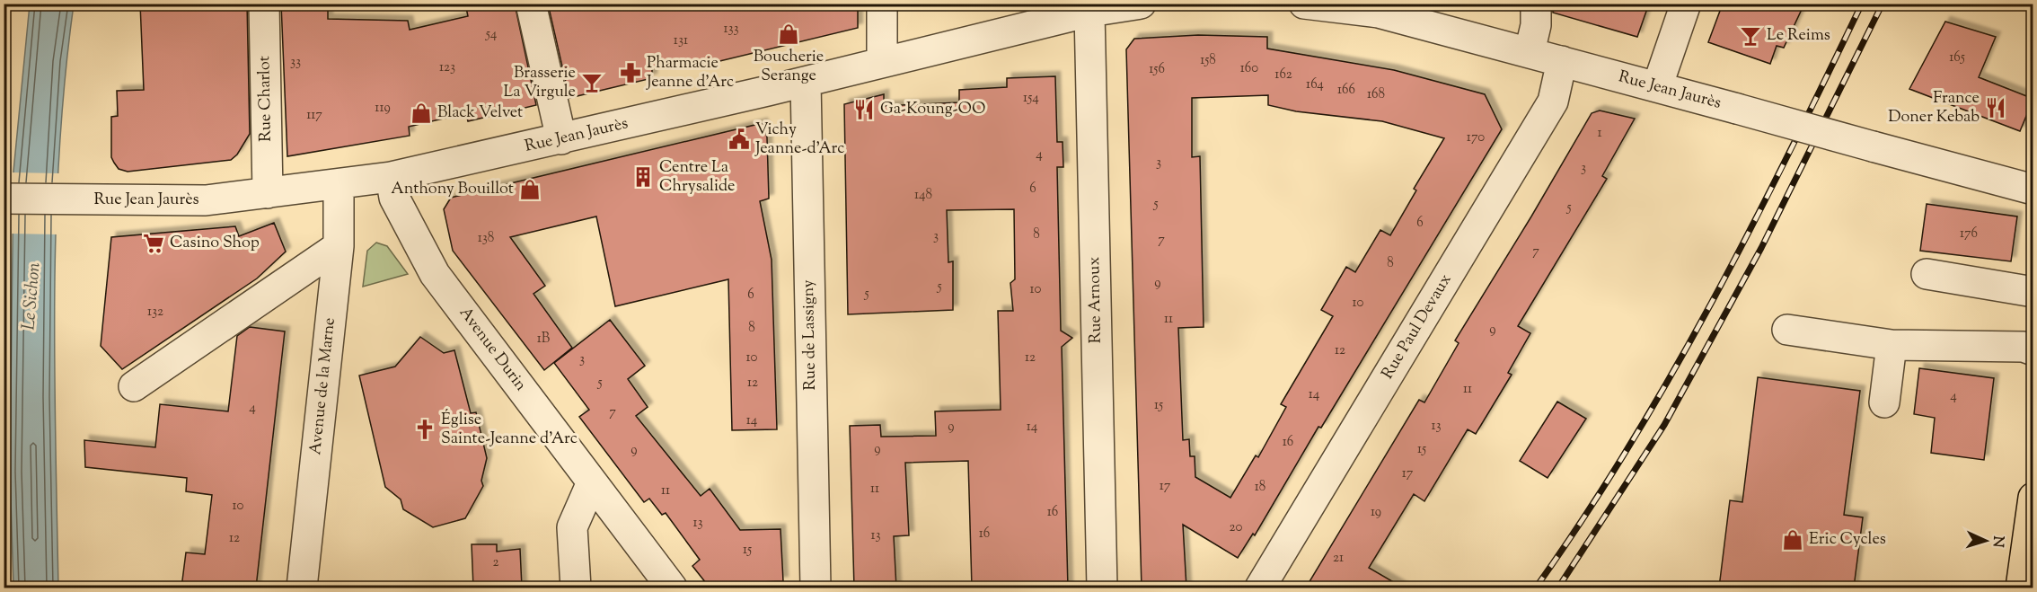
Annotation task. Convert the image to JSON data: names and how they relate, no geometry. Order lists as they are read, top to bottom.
{
  "streets": {
    "street": [
      "Rue Jean Jaurès",
      "Rue Charlot",
      "Rue Arnoux",
      "Rue Paul Devaux",
      "Rue de Lassigny",
      "Avenue Durin",
      "Avenue de la Marne"
    ]
  },
  "crossings": [
    ["Rue Jean Jaurès", "Rue Charlot"],
    ["Rue Jean Jaurès", "Rue Arnoux"],
    ["Rue Jean Jaurès", "Rue Paul Devaux"],
    ["Rue Jean Jaurès", "Rue de Lassigny"],
    ["Rue Jean Jaurès", "Avenue Durin"],
    ["Rue Jean Jaurès", "Avenue de la Marne"]
  ],
  "water": ["Le Sichon"],
  "places": {
    "shop": [
      "Boucherie Serange",
      "Black Velvet",
      "Anthony Bouillot",
      "Eric Cycles"
    ],
    "bar": ["Le Reims", "Brasserie La Virgule"],
    "pharmacy": ["Pharmacie Jeanne d'Arc"],
    "restaurant": ["France Doner Kebab", "Ga-Koung-OO"],
    "public building": ["Vichy Jeanne-d'Arc"],
    "building": ["Centre La Chrysalide"],
    "supermarket": ["Casino Shop"],
    "church": ["Église Sainte-Jeanne d'Arc"]
  },
  "house_numbers": [
    "133",
    "54",
    "131",
    "165",
    "158",
    "33",
    "123",
    "160",
    "156",
    "162",
    "164",
    "166",
    "168",
    "154",
    "119",
    "117",
    "1",
    "170",
    "4",
    "3",
    "3",
    "6",
    "148",
    "5",
    "5",
    "6",
    "176",
    "8",
    "3",
    "138",
    "7",
    "7",
    "8",
    "9",
    "5",
    "10",
    "5",
    "6",
    "10",
    "132",
    "11",
    "8",
    "9",
    "1B",
    "12",
    "10",
    "12",
    "3",
    "5",
    "12",
    "11",
    "14",
    "4",
    "15",
    "4",
    "7",
    "14",
    "13",
    "9",
    "14",
    "16",
    "9",
    "15",
    "9",
    "17",
    "17",
    "18",
    "11",
    "11",
    "10",
    "16",
    "19",
    "13",
    "20",
    "16",
    "13",
    "12",
    "15",
    "21",
    "2"
  ],
  "north": "right"
}
